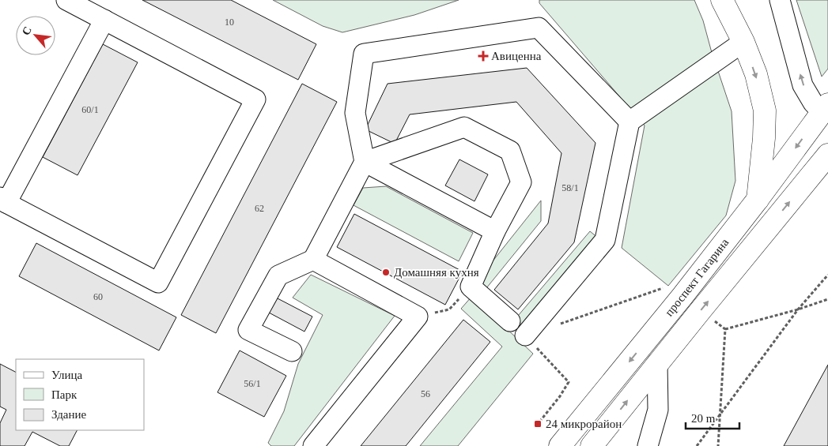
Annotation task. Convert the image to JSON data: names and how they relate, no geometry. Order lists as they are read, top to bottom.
{
  "streets": {
    "main road": ["проспект Гагарина"]
  },
  "places": {
    "health": ["Авиценна"],
    "other": ["Домашняя кухня"],
    "transit": ["24 микрорайон"]
  },
  "house_numbers": [
    "10",
    "60/1",
    "58/1",
    "62",
    "60",
    "56/1",
    "56"
  ],
  "legend": ["Улица", "Парк", "Здание"],
  "scale_bar": "20 m",
  "north": "top left"
}
